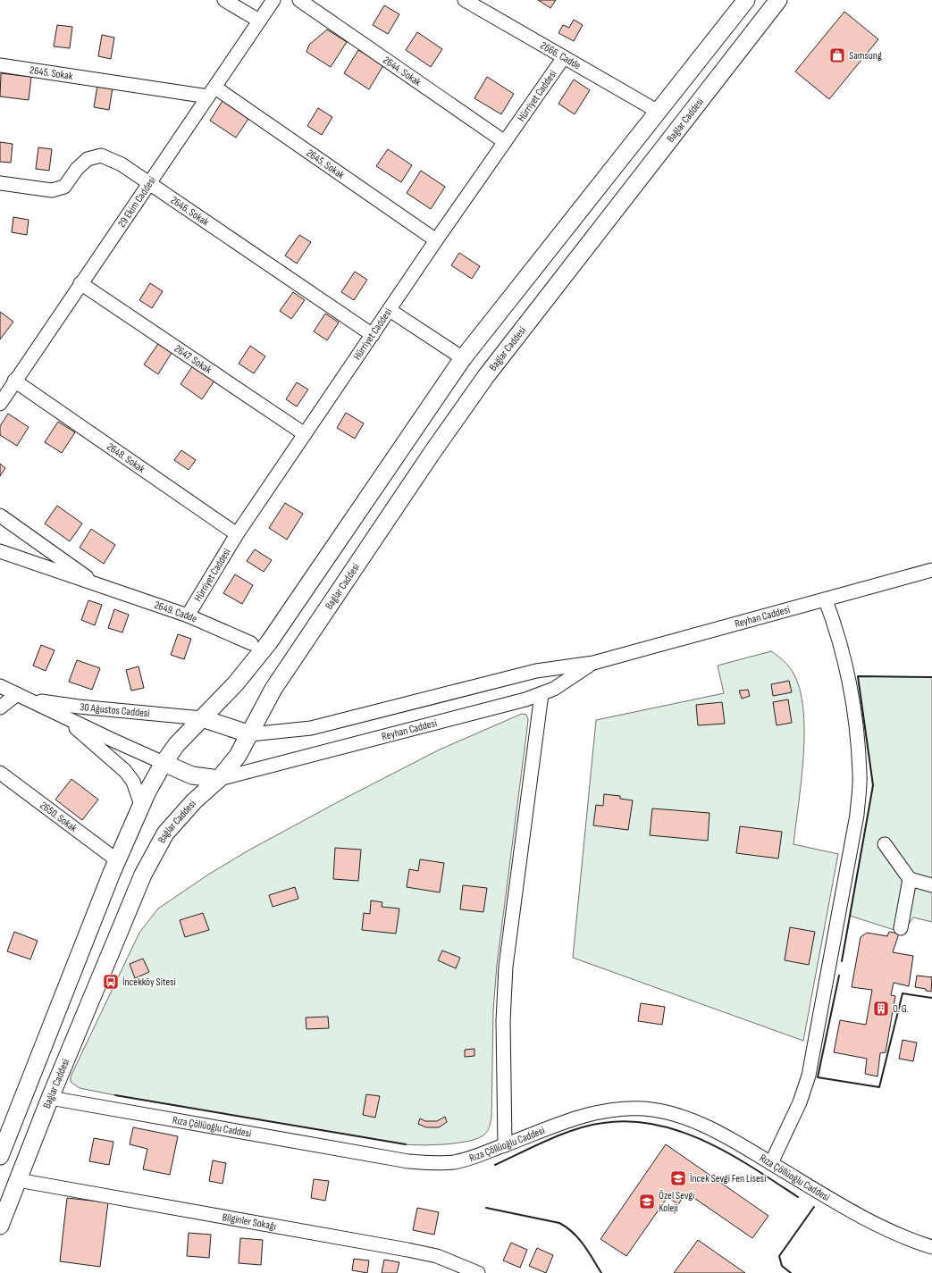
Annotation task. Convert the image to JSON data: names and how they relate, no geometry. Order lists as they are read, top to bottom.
{
  "streets": {
    "main road": ["Bağlar Caddesi"],
    "street": [
      "2666. Cadde",
      "2644. Sokak",
      "2645. Sokak",
      "Hürriyet Caddesi",
      "29 Ekim Caddesi",
      "2646. Sokak",
      "2647. Sokak",
      "2648. Sokak",
      "2649. Cadde",
      "Reyhan Caddesi",
      "30 Ağustos Caddesi",
      "2650. Sokak",
      "Rıza Çöllüoğlu Caddesi",
      "Bilginler Sokağı"
    ]
  },
  "crossings": [
    ["2666. Cadde", "Hürriyet Caddesi"],
    ["2644. Sokak", "Hürriyet Caddesi"],
    ["2645. Sokak", "Hürriyet Caddesi"],
    ["2645. Sokak", "29 Ekim Caddesi"],
    ["Hürriyet Caddesi", "2646. Sokak"],
    ["Hürriyet Caddesi", "2647. Sokak"],
    ["Hürriyet Caddesi", "2648. Sokak"],
    ["Hürriyet Caddesi", "2649. Cadde"],
    ["Bağlar Caddesi", "Reyhan Caddesi"],
    ["Bağlar Caddesi", "Rıza Çöllüoğlu Caddesi"],
    ["Bağlar Caddesi", "Bilginler Sokağı"],
    ["29 Ekim Caddesi", "2646. Sokak"],
    ["29 Ekim Caddesi", "2647. Sokak"],
    ["29 Ekim Caddesi", "2648. Sokak"]
  ],
  "places": {
    "shop": ["Samsung"],
    "bus stop": ["İncekköy Sitesi"],
    "building": ["O. G."],
    "school or university": ["İncek Sevgi Fen Lisesi", "Özel Sevgi Koleji"]
  }
}
